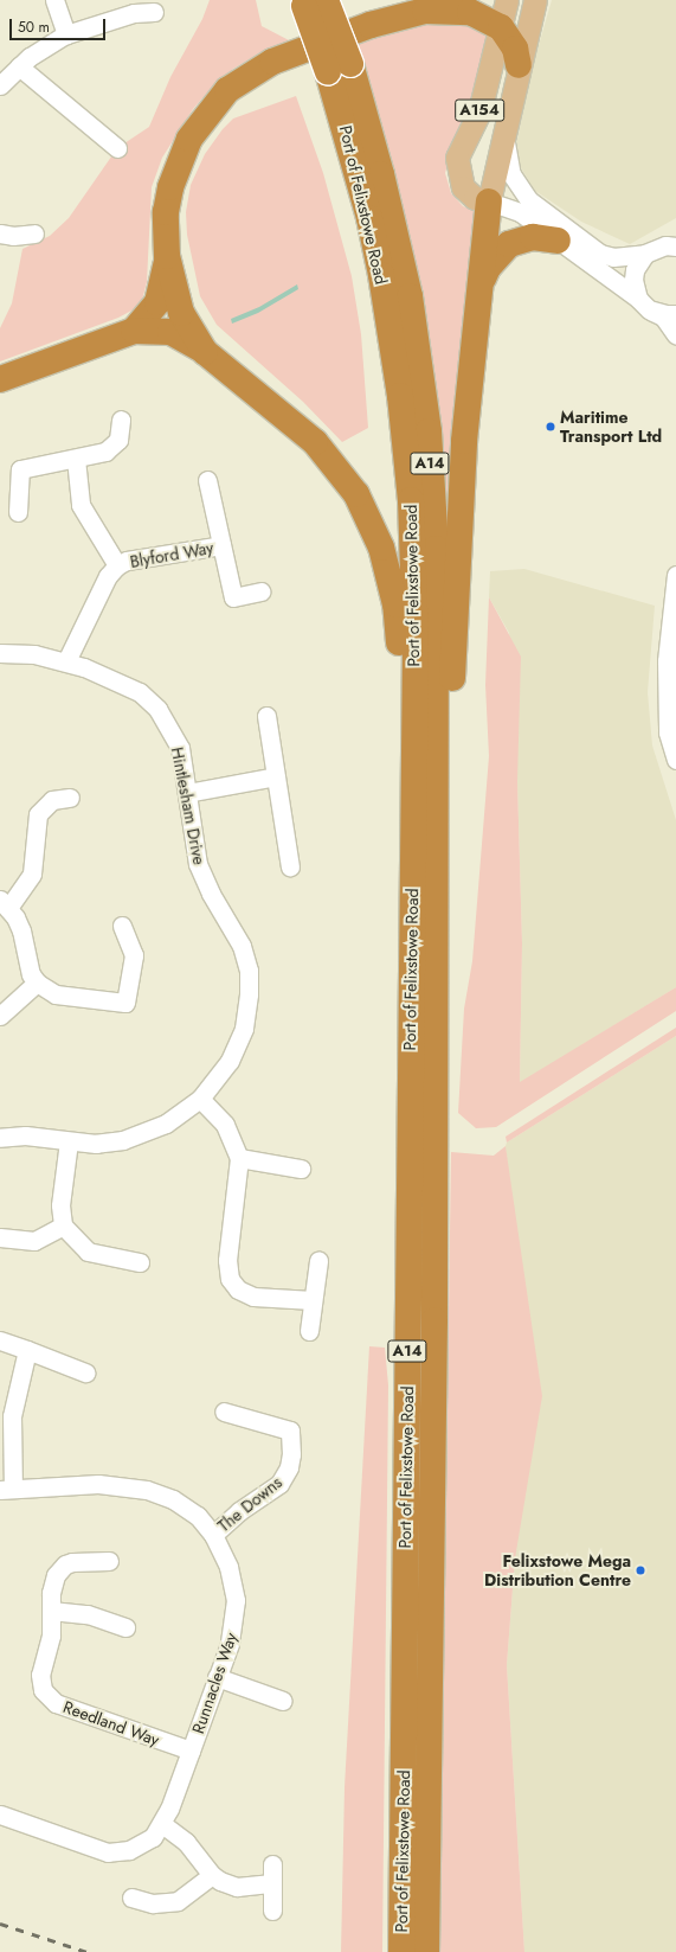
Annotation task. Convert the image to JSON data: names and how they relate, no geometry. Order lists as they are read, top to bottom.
{
  "streets": {
    "highway": ["Port of Felixstowe Road", "A14"],
    "main road": ["A154"],
    "street": [
      "Blyford Way",
      "Hintlesham Drive",
      "The Downs",
      "Runnacles Way",
      "Reedland Way"
    ]
  },
  "crossings": [
    ["Blyford Way", "Hintlesham Drive"],
    ["The Downs", "Runnacles Way"],
    ["Runnacles Way", "Reedland Way"]
  ],
  "places": ["Maritime Transport Ltd", "Felixstowe Mega Distribution Centre"],
  "scale_bar": "50 m"
}
